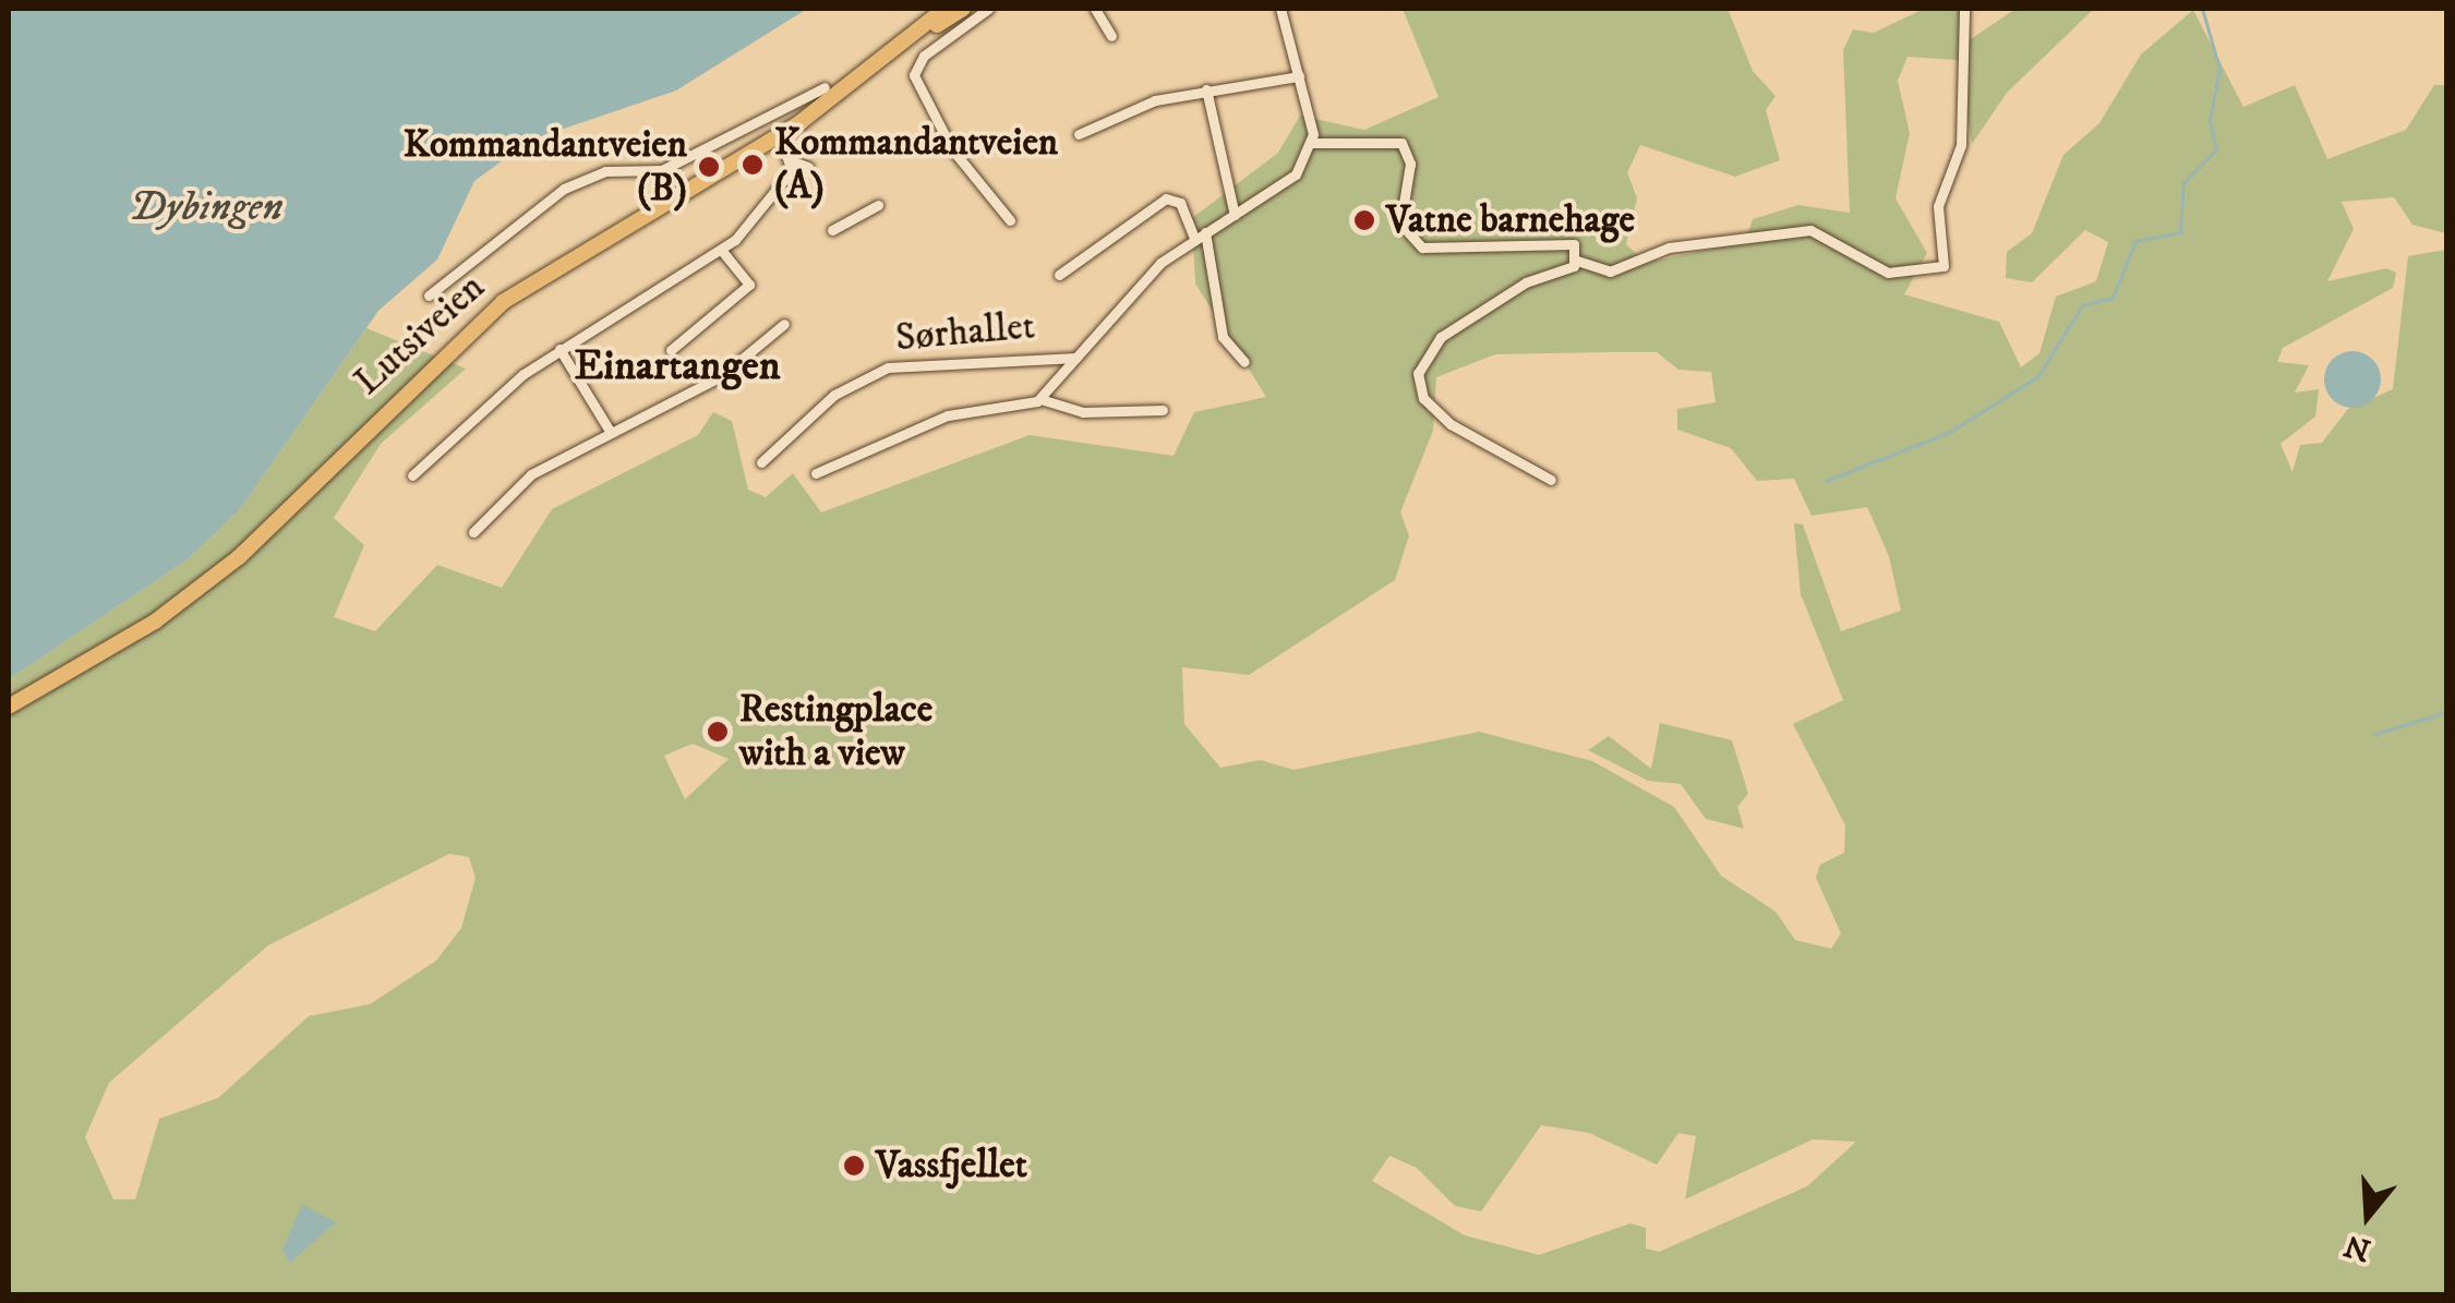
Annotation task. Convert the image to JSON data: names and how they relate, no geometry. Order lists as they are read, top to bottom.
{
  "streets": {
    "main road": ["Lutsiveien"],
    "street": ["Sørhallet"]
  },
  "districts": ["Einartangen"],
  "water": ["Dybingen"],
  "places": [
    "Kommandantveien (A)",
    "Kommandantveien (B)",
    "Vatne barnehage",
    "Restingplace with a view",
    "Vassfjellet"
  ],
  "north": "bottom"
}
